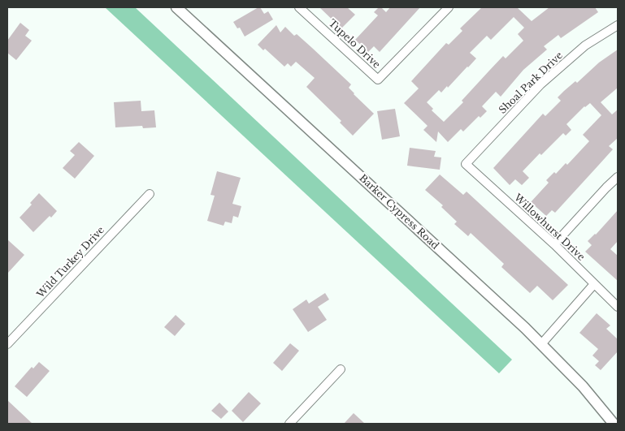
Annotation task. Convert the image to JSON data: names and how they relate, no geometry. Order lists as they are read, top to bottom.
{
  "streets": {
    "street": [
      "Tupelo Drive",
      "Shoal Park Drive",
      "Barker Cypress Road",
      "Willowhurst Drive",
      "Wild Turkey Drive"
    ]
  },
  "crossings": [
    ["Shoal Park Drive", "Willowhurst Drive"]
  ]
}
